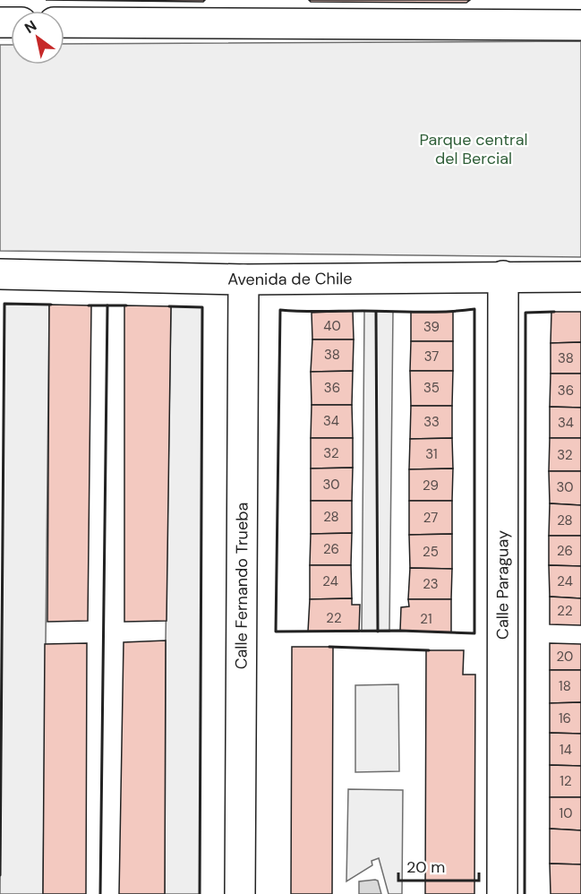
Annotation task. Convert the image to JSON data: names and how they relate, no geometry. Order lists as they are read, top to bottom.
{
  "streets": {
    "street": ["Avenida de Chile", "Calle Paraguay", "Calle Fernando Trueba"]
  },
  "crossings": [
    ["Avenida de Chile", "Calle Paraguay"],
    ["Avenida de Chile", "Calle Fernando Trueba"]
  ],
  "parks": ["Parque central del Bercial"],
  "house_numbers": [
    "40",
    "39",
    "38",
    "37",
    "38",
    "36",
    "35",
    "36",
    "34",
    "33",
    "34",
    "32",
    "31",
    "32",
    "30",
    "29",
    "30",
    "28",
    "27",
    "28",
    "26",
    "26",
    "25",
    "24",
    "24",
    "23",
    "22",
    "22",
    "21",
    "20",
    "18",
    "16",
    "14",
    "12",
    "10"
  ],
  "scale_bar": "20 m",
  "north": "top left"
}
